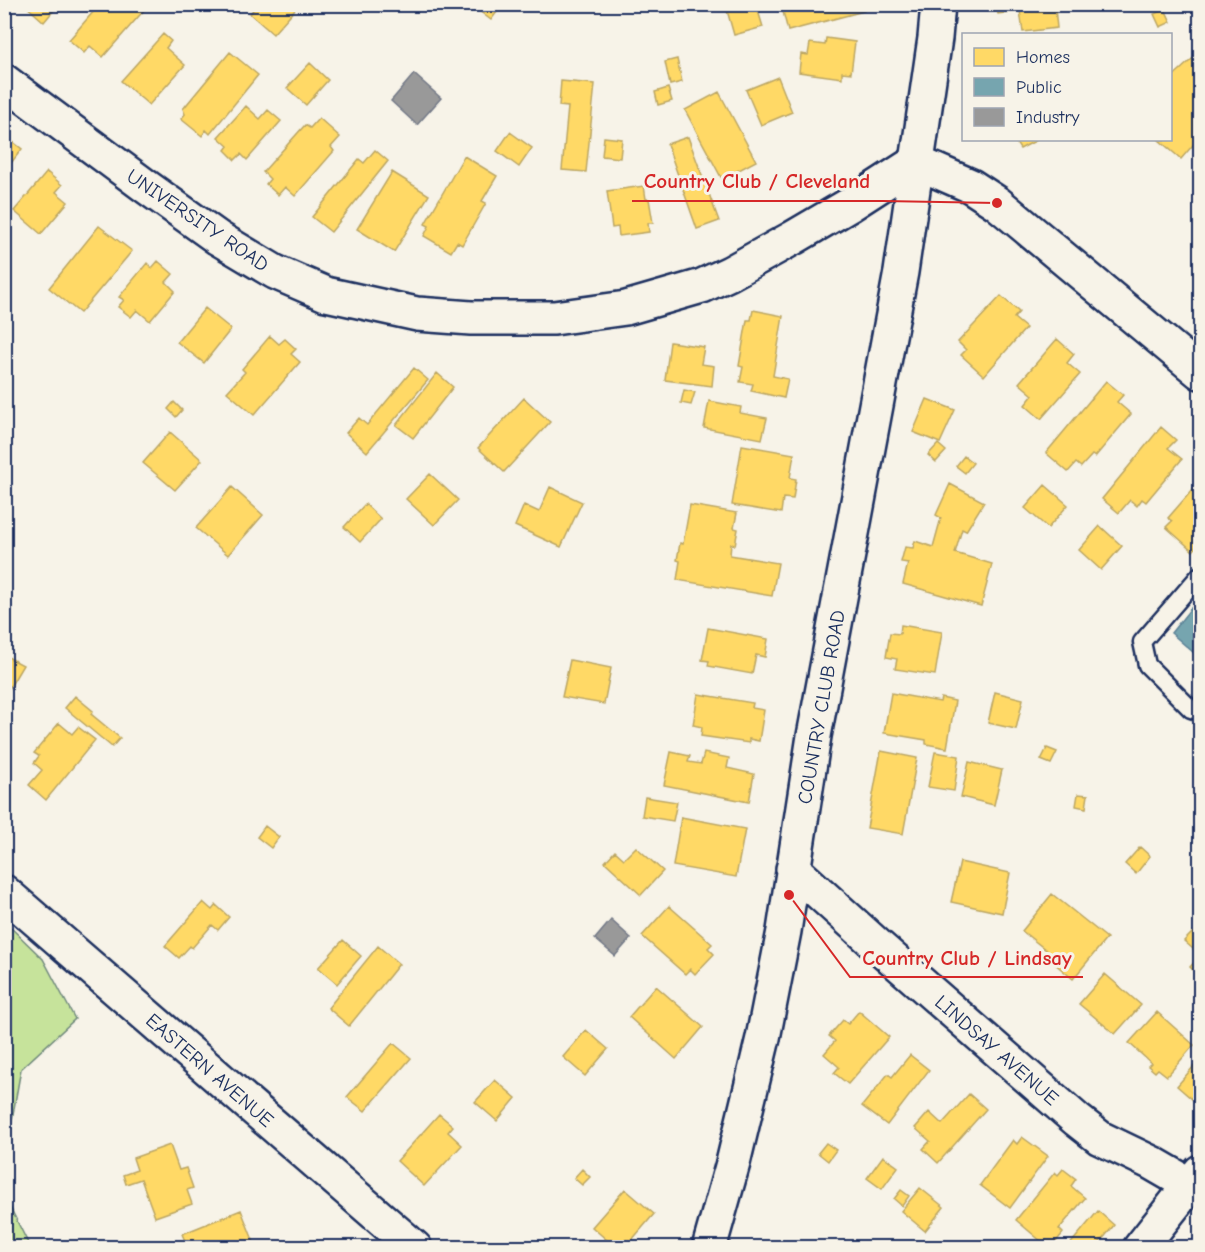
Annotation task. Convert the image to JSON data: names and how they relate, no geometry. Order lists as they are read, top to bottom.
{
  "streets": {
    "street": [
      "UNIVERSITY ROAD",
      "COUNTRY CLUB ROAD",
      "LINDSAY AVENUE",
      "EASTERN AVENUE"
    ]
  },
  "crossings": [
    ["UNIVERSITY ROAD", "COUNTRY CLUB ROAD"],
    ["COUNTRY CLUB ROAD", "LINDSAY AVENUE"]
  ],
  "places": ["Country Club / Cleveland", "Country Club / Lindsay"],
  "legend": ["Homes", "Public", "Industry"]
}
